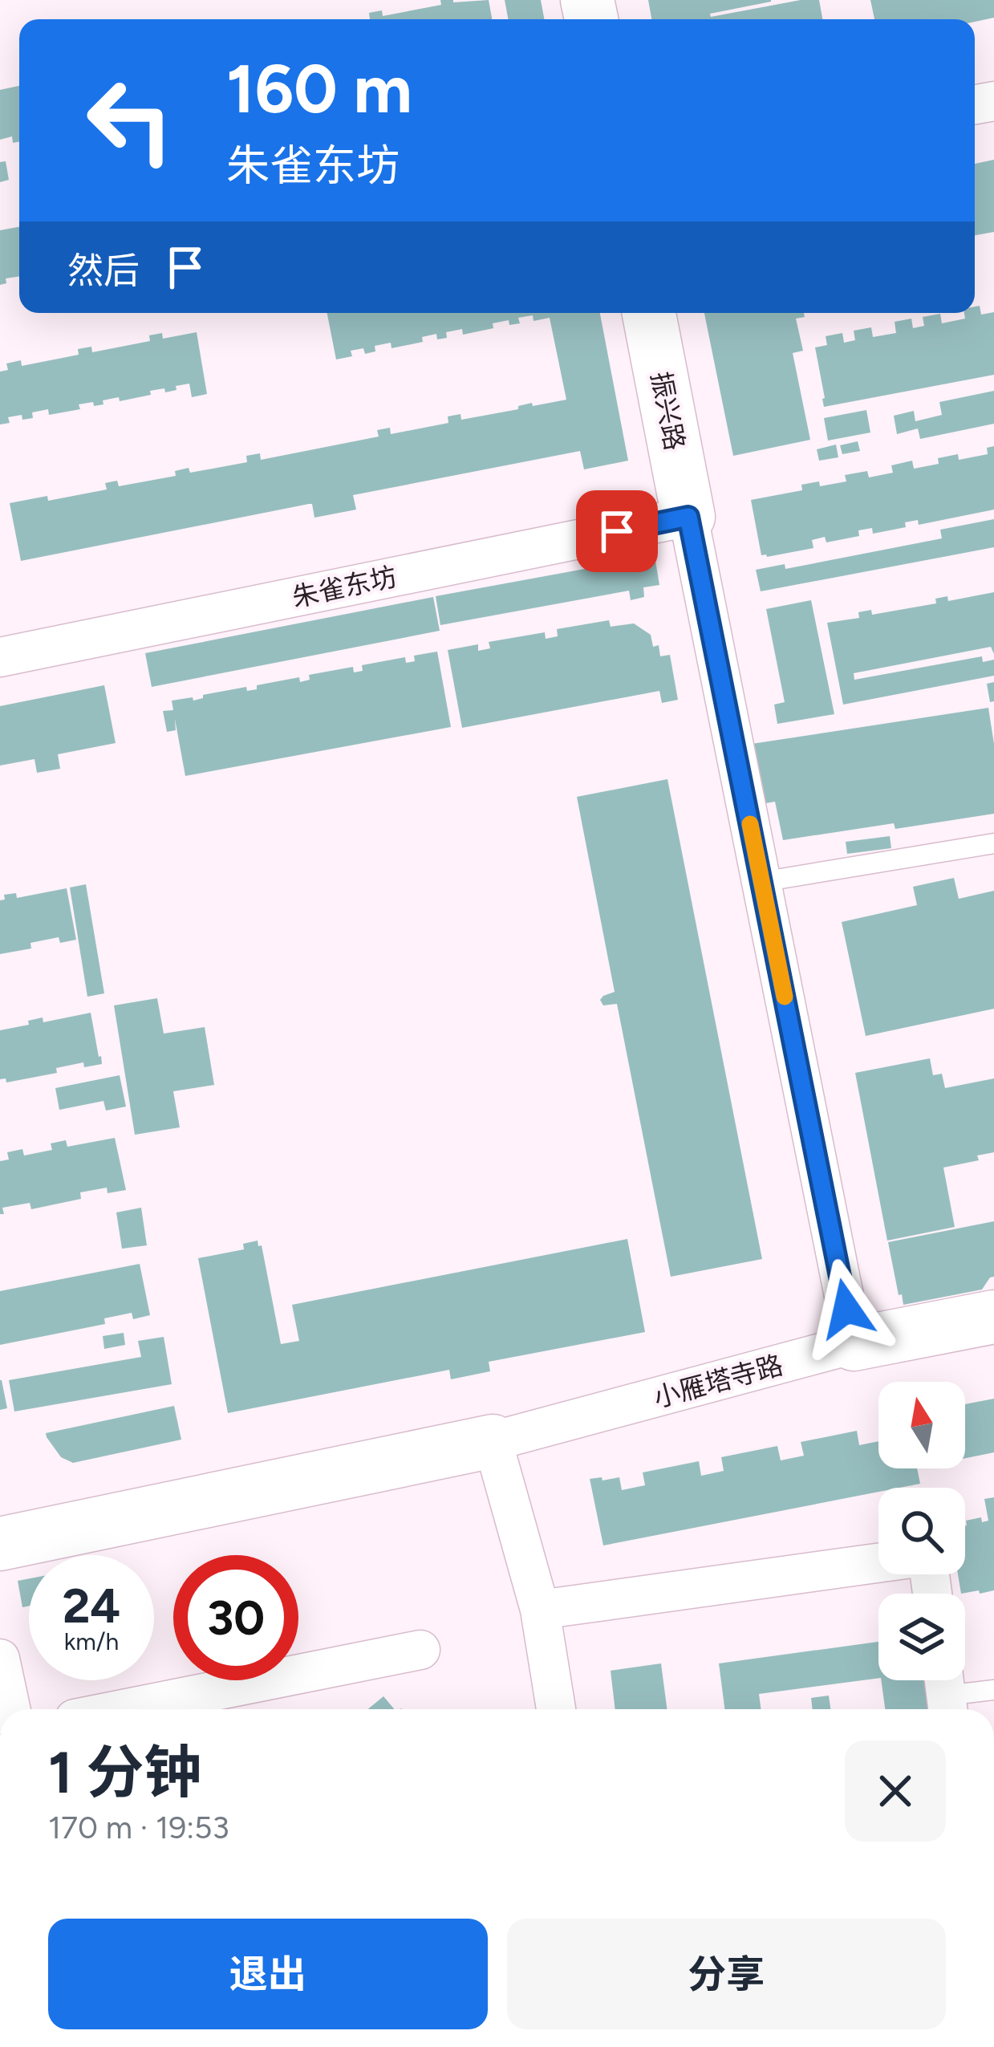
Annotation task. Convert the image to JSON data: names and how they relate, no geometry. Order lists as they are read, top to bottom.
{
  "streets": {
    "street": ["振兴路", "朱雀东坊", "小雁塔寺路"]
  },
  "crossings": [
    ["振兴路", "朱雀东坊"]
  ],
  "north": "top",
  "page": {
    "turn": ["160 m", "朱雀东坊"],
    "then": "然后",
    "speed": "24 km/h",
    "limit": "30",
    "heading": ["1 分钟", "170 m · 19:53"],
    "buttons": ["退出", "分享"]
  }
}
